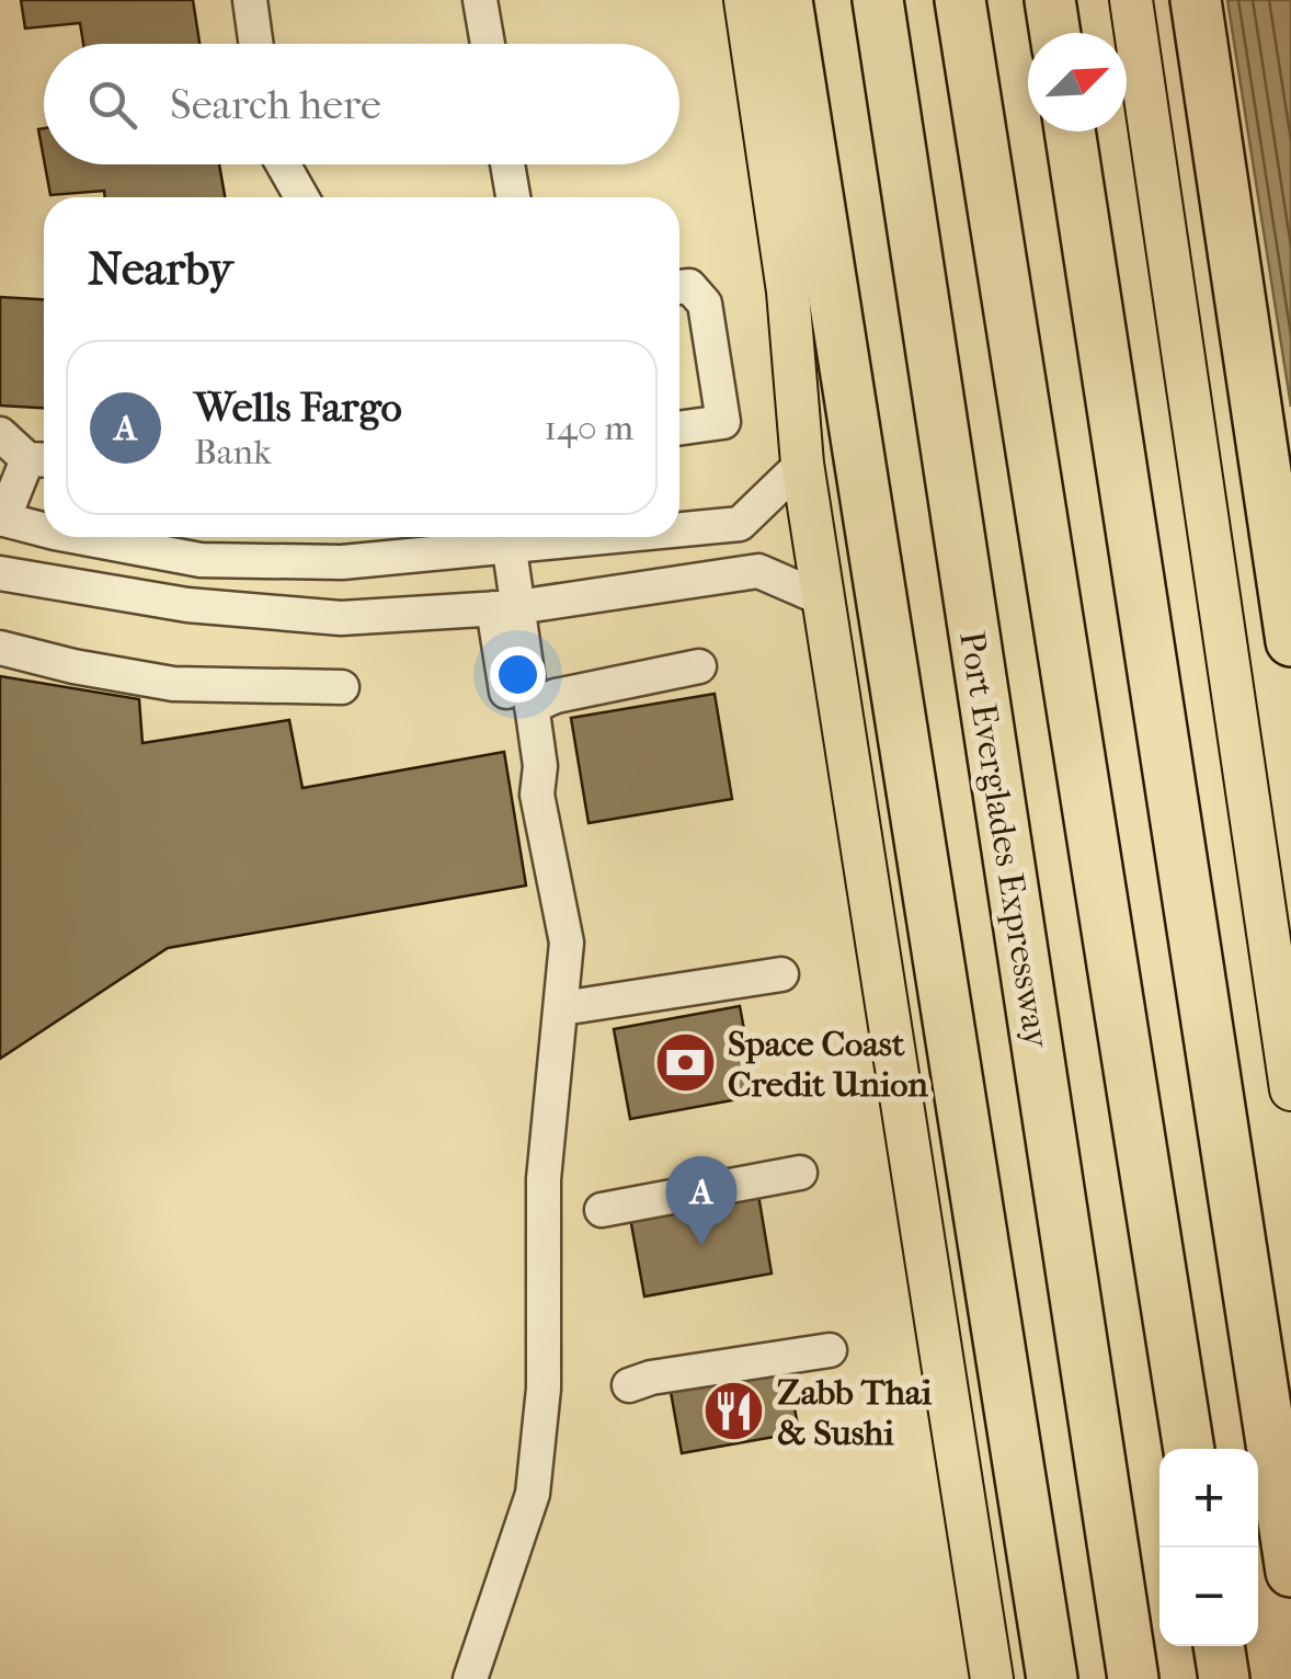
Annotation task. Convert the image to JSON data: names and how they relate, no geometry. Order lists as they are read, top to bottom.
{
  "streets": {
    "highway": ["Port Everglades Expressway"]
  },
  "places": {
    "bank": ["Space Coast Credit Union"],
    "restaurant": ["Zabb Thai & Sushi"]
  },
  "north": "top right",
  "page": {
    "search": "Search here",
    "heading": "Nearby",
    "list": [
      {
        "mark": "A",
        "name": "Wells Fargo",
        "note": "Bank",
        "value": "140 m"
      }
    ],
    "pins": "A",
    "map_buttons": ["+", "−"]
  }
}
